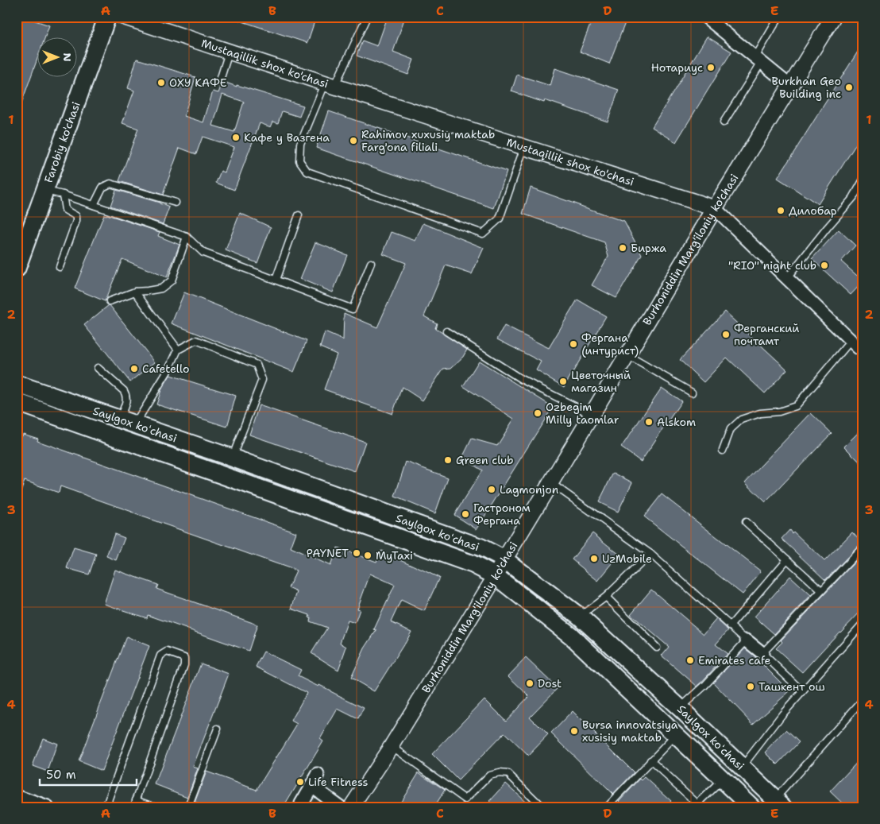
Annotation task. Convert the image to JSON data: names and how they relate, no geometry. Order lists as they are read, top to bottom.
{
  "streets": {
    "main road": ["Farobiy ko'chasi", "Saylgox koʻchasi"],
    "street": ["Mustaqillik shox ko'chasi", "Burhoniddin Marg'iloniy ko'chasi"]
  },
  "crossings": [
    ["Mustaqillik shox ko'chasi", "Burhoniddin Marg'iloniy ko'chasi"],
    ["Burhoniddin Marg'iloniy ko'chasi", "Saylgox koʻchasi"]
  ],
  "places": [
    "Нотариус",
    "ОХУ КАФЕ",
    "Burkhan Geo Building inc",
    "Кафе у Вазгена",
    "Rahimov xuxusiy maktab Farg'ona filiali",
    "Дилобар",
    "Биржа",
    "\"RIO\" night club",
    "Ферганский почтамт",
    "Фергана (интурист)",
    "Cafetello",
    "Цветочный магазин",
    "Ozbegim Milly taomlar",
    "Alskom",
    "Green club",
    "Lagmonjon",
    "Гастроном Фергана",
    "PAYNET",
    "MyTaxi",
    "UzMobile",
    "Emirates cafe",
    "Dost",
    "Ташкент ош",
    "Bursa innovatsiya xusisiy maktab",
    "Life Fitness"
  ],
  "scale_bar": "50 m",
  "north": "right",
  "grid": {
    "columns": [
      "A",
      "B",
      "C",
      "D",
      "E"
    ],
    "rows": [
      "1",
      "2",
      "3",
      "4"
    ]
  }
}
